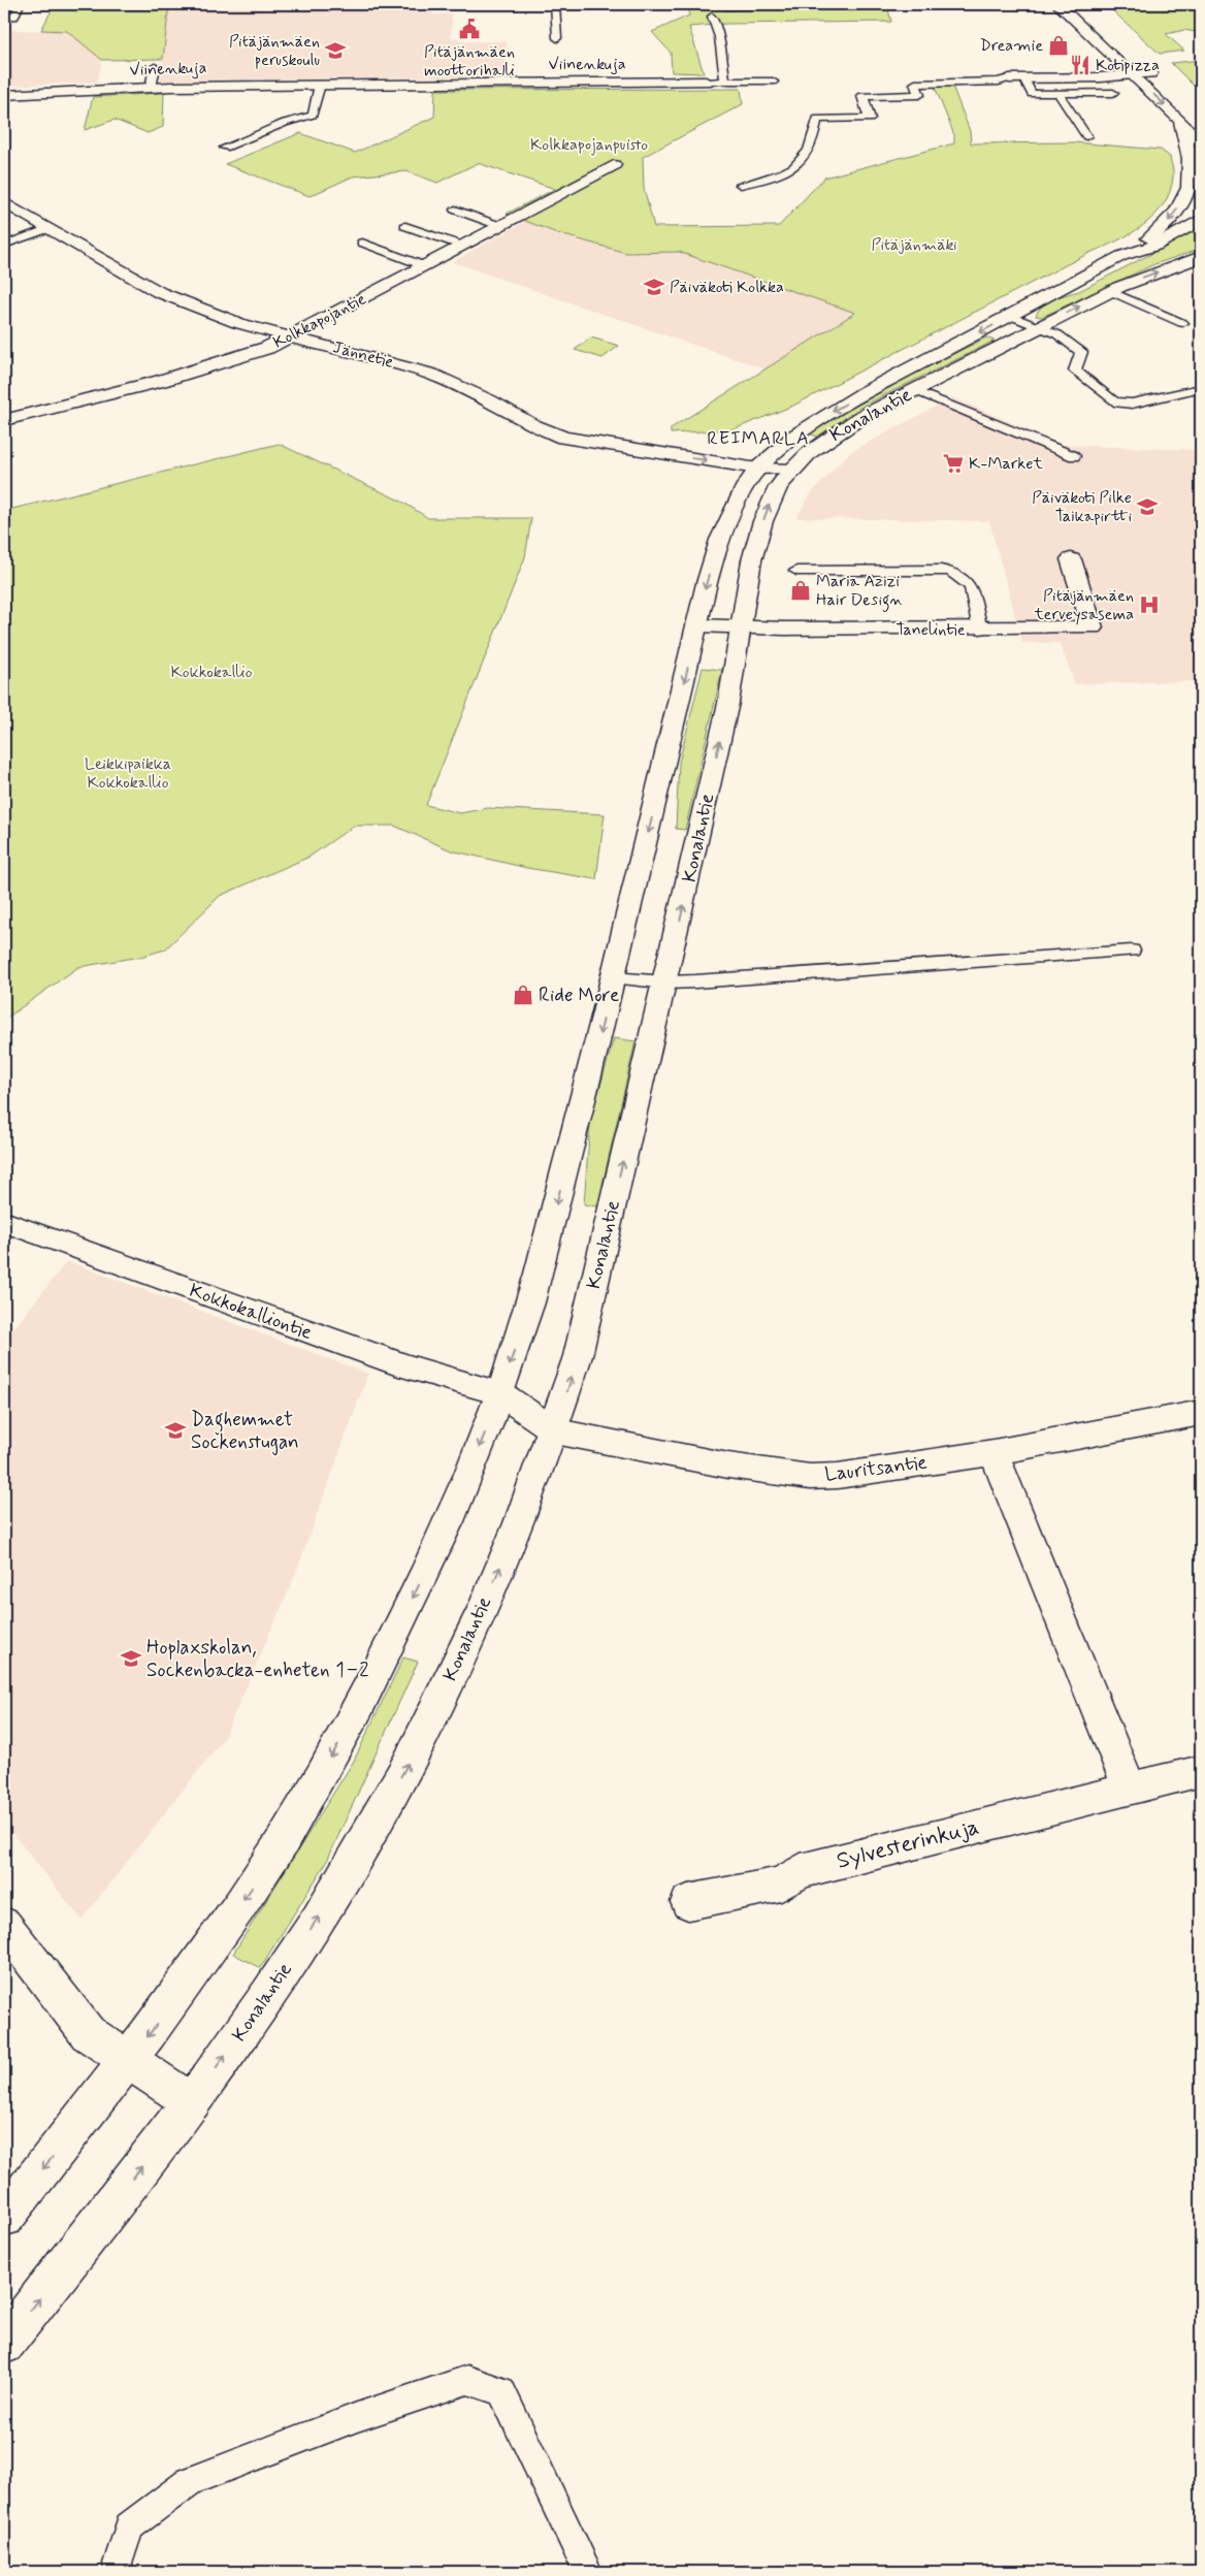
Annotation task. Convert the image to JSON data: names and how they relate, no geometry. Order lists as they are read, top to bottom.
{
  "streets": {
    "main road": [
      "Viinenkuja",
      "Kolkkapojantie",
      "Jännetie",
      "Konalantie",
      "Tanelintie",
      "Kokkokalliontie",
      "Lauritsantie",
      "Sylvesterinkuja"
    ]
  },
  "crossings": [
    ["Kolkkapojantie", "Jännetie"],
    ["Jännetie", "Konalantie"],
    ["Konalantie", "Tanelintie"],
    ["Konalantie", "Kokkokalliontie"],
    ["Konalantie", "Lauritsantie"],
    ["Kokkokalliontie", "Lauritsantie"]
  ],
  "districts": ["REIMARLA"],
  "parks": [
    "Kolkkapojanpuisto",
    "Pitäjänmäki",
    "Kokkokallio",
    "Leikkipaikka Kokkokallio"
  ],
  "places": {
    "public building": ["Pitäjänmäen moottorihalli"],
    "shop": ["Dreamie", "Maria Azizi Hair Design", "Ride More"],
    "school or university": [
      "Pitäjänmäen peruskoulu",
      "Päiväkoti Kolkka",
      "Päiväkoti Pilke Taikapirtti",
      "Daghemmet Sockenstugan",
      "Hoplaxskolan, Sockenbacka-enheten 1–2"
    ],
    "restaurant": ["Kotipizza"],
    "supermarket": ["K-Market"],
    "hospital": ["Pitäjänmäen terveysasema"]
  }
}
